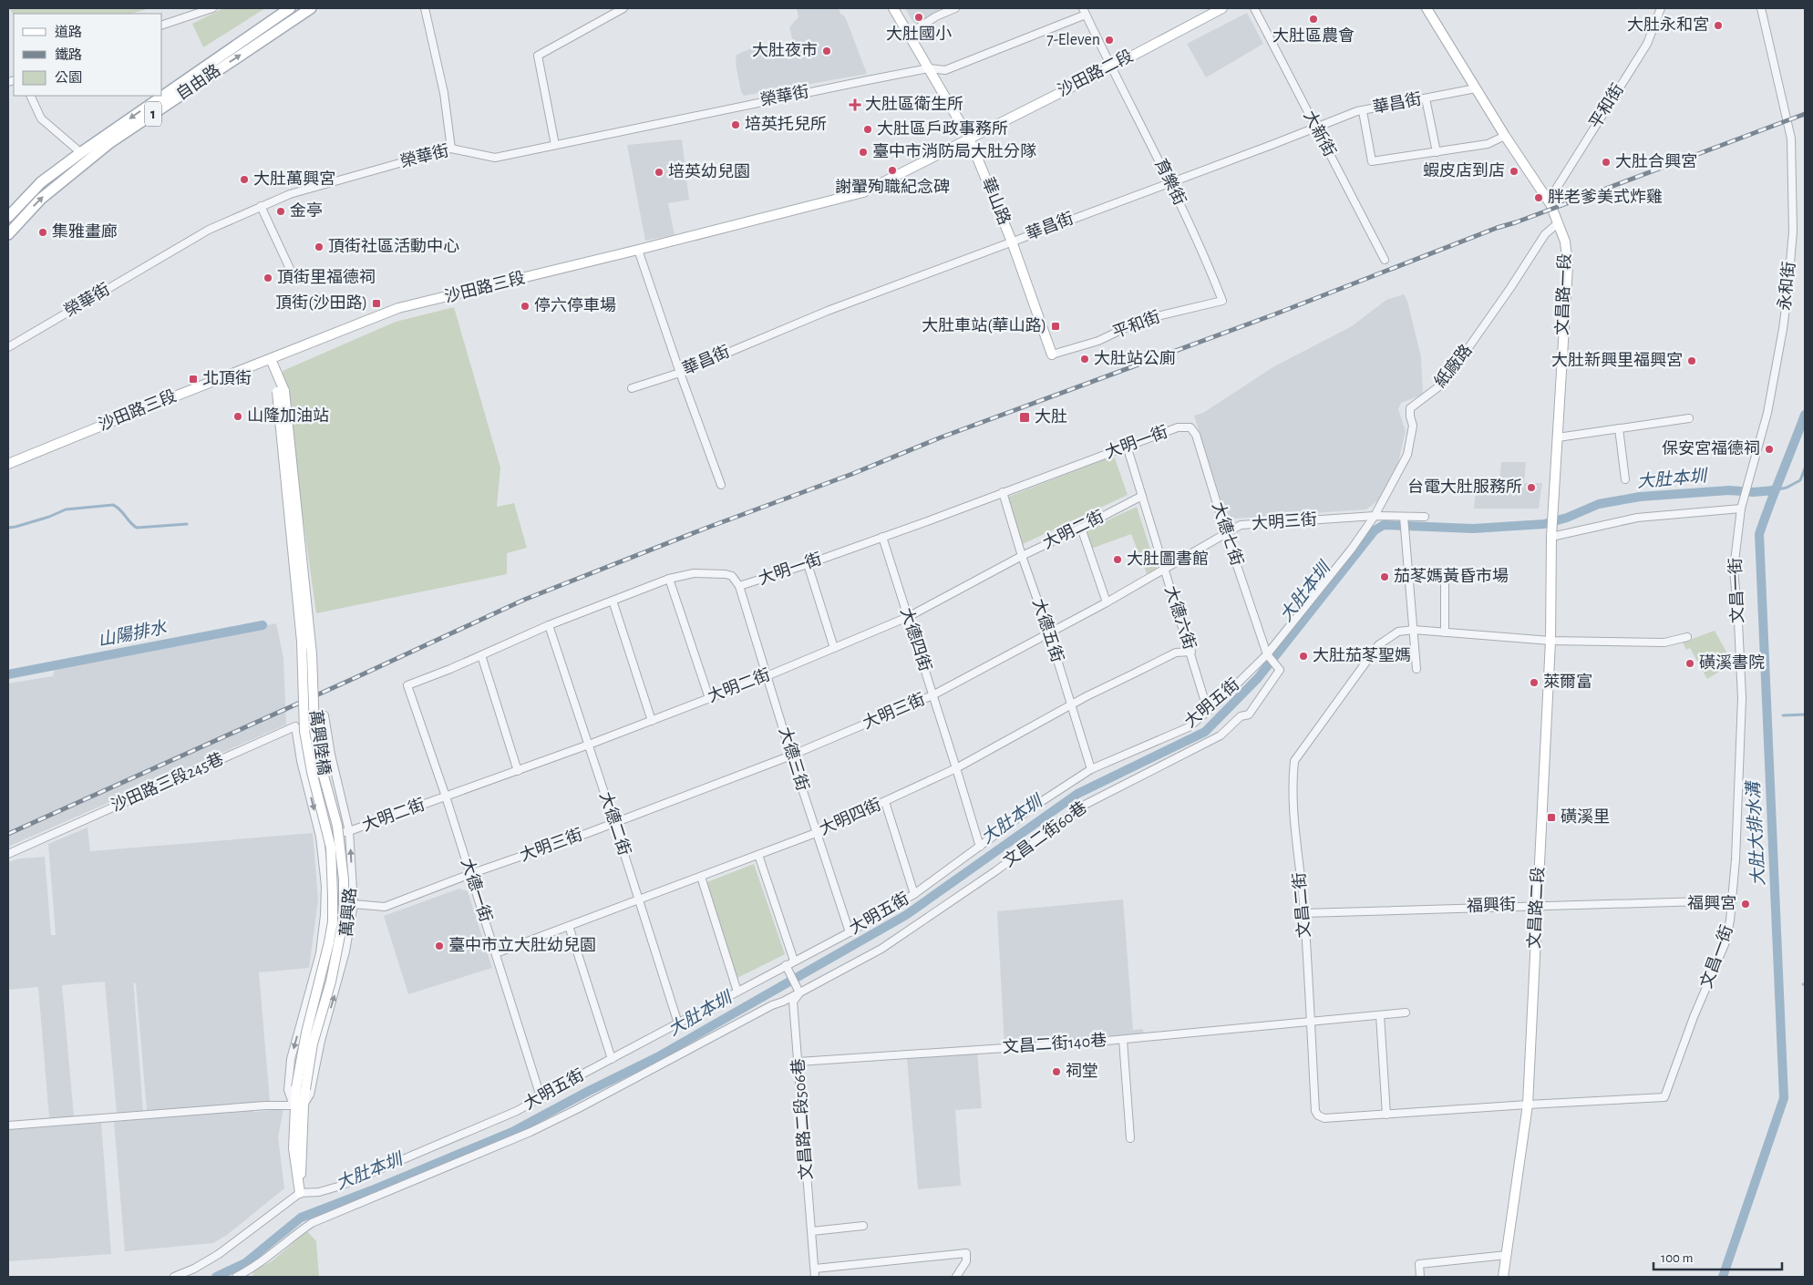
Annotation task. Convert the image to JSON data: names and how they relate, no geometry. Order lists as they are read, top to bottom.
{
  "streets": {
    "main road": ["自由路", "1"],
    "street": [
      "沙田路二段",
      "榮華街",
      "華昌街",
      "平和街",
      "大新街",
      "育樂街",
      "華山路",
      "永和街",
      "沙田路三段",
      "文昌路一段",
      "紙廠路",
      "大明一街",
      "大明三街",
      "大明二街",
      "大德七街",
      "文昌一街",
      "大德六街",
      "大德五街",
      "大德四街",
      "大明五街",
      "萬興陸橋",
      "大德三街",
      "沙田路三段245巷",
      "大明四街",
      "大德二街",
      "文昌二街60巷",
      "大德一街",
      "文昌二街",
      "福興街",
      "文昌路二段",
      "萬興路",
      "文昌二街140巷",
      "文昌路二段506巷"
    ]
  },
  "crossings": [
    ["沙田路二段", "育樂街"],
    ["沙田路二段", "華山路"],
    ["沙田路二段", "沙田路三段"],
    ["榮華街", "育樂街"],
    ["榮華街", "華山路"],
    ["華昌街", "大新街"],
    ["華昌街", "育樂街"],
    ["華昌街", "華山路"],
    ["華昌街", "文昌路一段"],
    ["平和街", "育樂街"],
    ["平和街", "華山路"],
    ["平和街", "文昌路一段"],
    ["華山路", "沙田路三段"],
    ["永和街", "文昌一街"],
    ["文昌路一段", "紙廠路"],
    ["文昌路一段", "文昌路二段"],
    ["紙廠路", "大明三街"],
    ["紙廠路", "大明五街"],
    ["大明一街", "大德七街"],
    ["大明一街", "大德六街"],
    ["大明一街", "大德五街"],
    ["大明一街", "大德四街"],
    ["大明一街", "大德三街"],
    ["大明一街", "大德二街"],
    ["大明一街", "大德一街"],
    ["大明三街", "大德七街"],
    ["大明三街", "大德六街"],
    ["大明三街", "大德五街"],
    ["大明三街", "大德四街"],
    ["大明三街", "大明五街"],
    ["大明三街", "大德三街"],
    ["大明三街", "大德二街"],
    ["大明三街", "大德一街"],
    ["大明三街", "萬興路"],
    ["大明二街", "大德六街"],
    ["大明二街", "大德五街"],
    ["大明二街", "大德四街"],
    ["大明二街", "大德三街"],
    ["大明二街", "大德二街"],
    ["大明二街", "大德一街"],
    ["大明二街", "萬興路"],
    ["大德七街", "大明五街"],
    ["大德七街", "文昌二街60巷"],
    ["文昌一街", "文昌二街"],
    ["文昌一街", "福興街"],
    ["文昌一街", "文昌路二段"],
    ["大德六街", "大明五街"],
    ["大德六街", "大明四街"],
    ["大德五街", "大明五街"],
    ["大德五街", "大明四街"],
    ["大德四街", "大明五街"],
    ["大德四街", "大明四街"],
    ["大明五街", "大德三街"],
    ["大明五街", "大德二街"],
    ["大明五街", "文昌二街60巷"],
    ["大明五街", "大德一街"],
    ["大明五街", "萬興路"],
    ["萬興陸橋", "萬興路"],
    ["大德三街", "大明四街"],
    ["沙田路三段245巷", "萬興路"],
    ["大明四街", "大德二街"],
    ["大明四街", "大德一街"],
    ["文昌二街60巷", "文昌路二段506巷"],
    ["文昌二街", "福興街"],
    ["文昌二街", "文昌路二段"],
    ["文昌二街", "文昌二街140巷"],
    ["福興街", "文昌路二段"],
    ["文昌二街140巷", "文昌路二段506巷"]
  ],
  "water": ["大肚本圳", "山陽排水", "大肚大排水溝"],
  "places": {
    "other": [
      "大肚國小",
      "大肚區農會",
      "大肚永和宮",
      "7-Eleven",
      "大肚夜市",
      "培英托兒所",
      "大肚區戶政事務所",
      "臺中市消防局大肚分隊",
      "大肚合興宮",
      "謝翬殉職紀念碑",
      "蝦皮店到店",
      "培英幼兒園",
      "大肚萬興宮",
      "胖老爹美式炸雞",
      "金亭",
      "集雅畫廊",
      "頂街社區活動中心",
      "頂街里福德祠",
      "停六停車場",
      "大肚站公廁",
      "大肚新興里福興宮",
      "山隆加油站",
      "保安宮福德祠",
      "台電大肚服務所",
      "大肚圖書館",
      "茄苳媽黃昏市場",
      "大肚茄苳聖媽",
      "磺溪書院",
      "萊爾富",
      "福興宮",
      "臺中市立大肚幼兒園",
      "祠堂"
    ],
    "health": ["大肚區衛生所"],
    "transit": [
      "頂街(沙田路)",
      "大肚車站(華山路)",
      "北頂街",
      "大肚",
      "磺溪里"
    ]
  },
  "legend": ["道路", "鐵路", "公園"],
  "scale_bar": "100 m"
}
